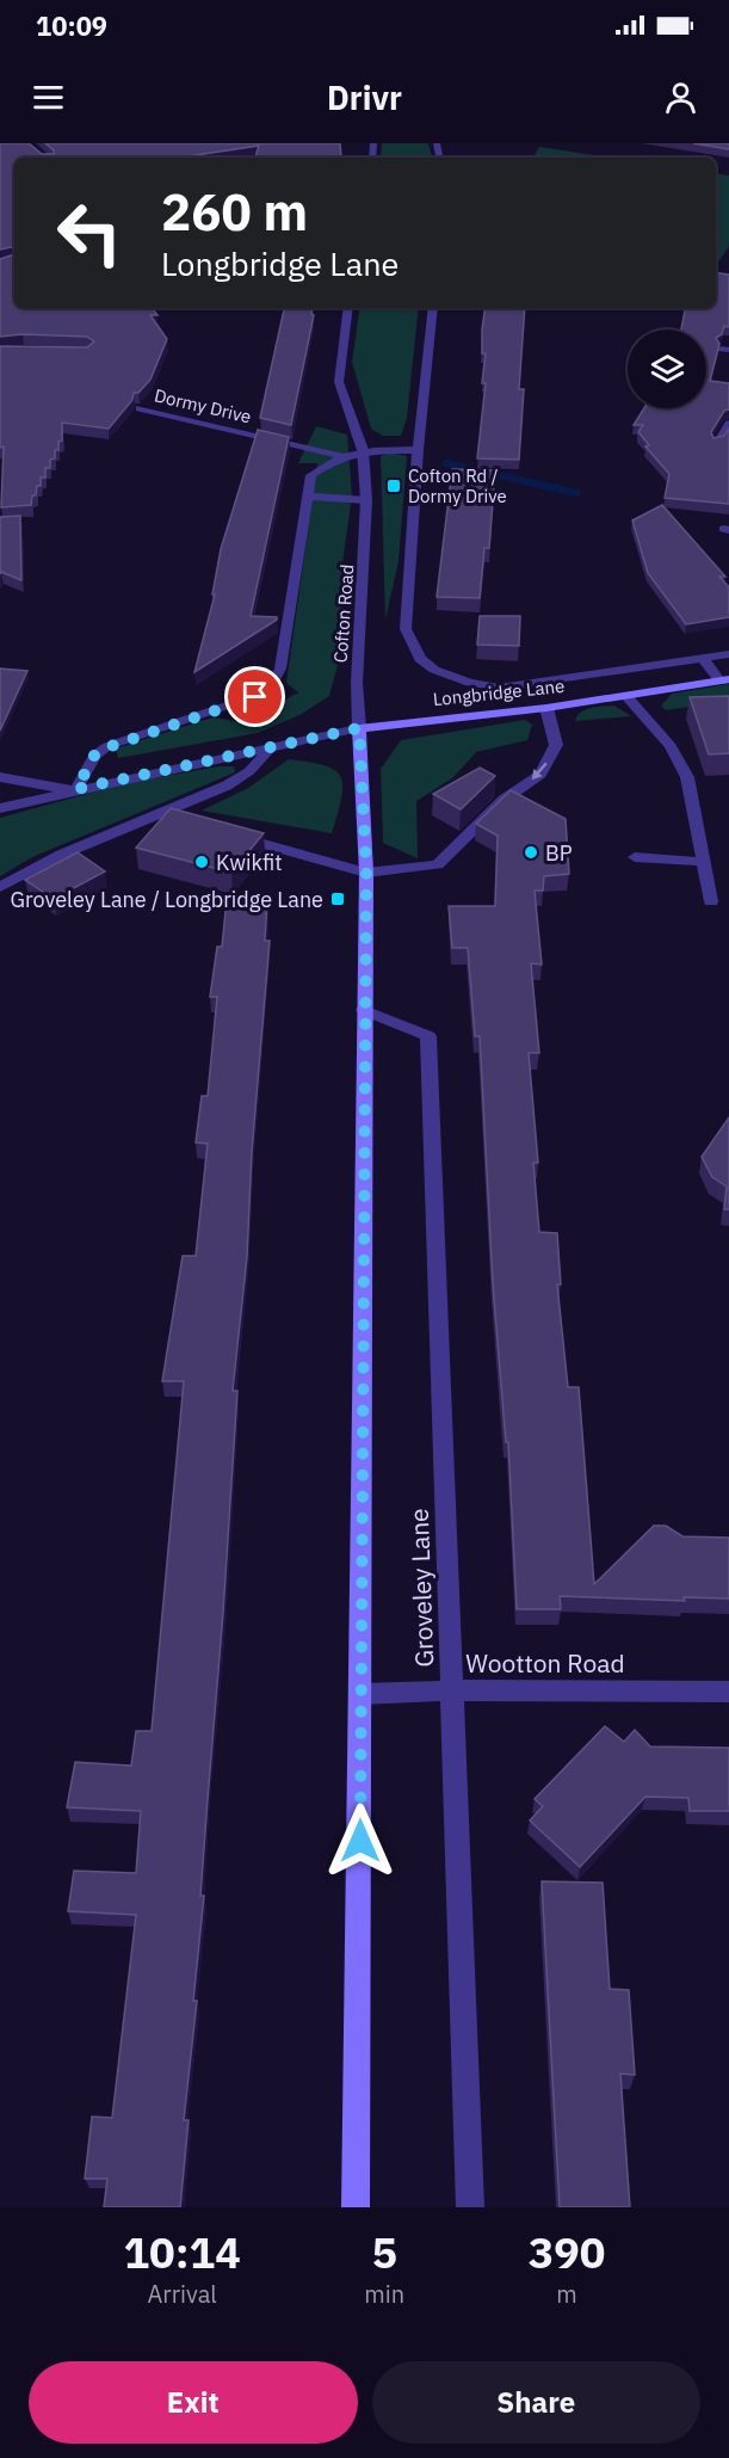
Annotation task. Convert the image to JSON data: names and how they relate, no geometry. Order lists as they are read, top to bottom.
{
  "streets": {
    "main road": ["Longbridge Lane"],
    "street": [
      "Dormy Drive",
      "Cofton Road",
      "Groveley Lane",
      "Wootton Road"
    ]
  },
  "crossings": [
    ["Cofton Road", "Longbridge Lane"],
    ["Groveley Lane", "Wootton Road"]
  ],
  "places": {
    "transit": ["Cofton Rd / Dormy Drive", "Groveley Lane / Longbridge Lane"],
    "other": ["BP", "Kwikfit"]
  },
  "page": {
    "status": "10:09",
    "header": "Drivr",
    "turn": ["260 m", "Longbridge Lane"],
    "eta": [
      "10:14",
      "Arrival",
      "5",
      "min",
      "390",
      "m"
    ],
    "buttons": ["Exit", "Share"]
  }
}
